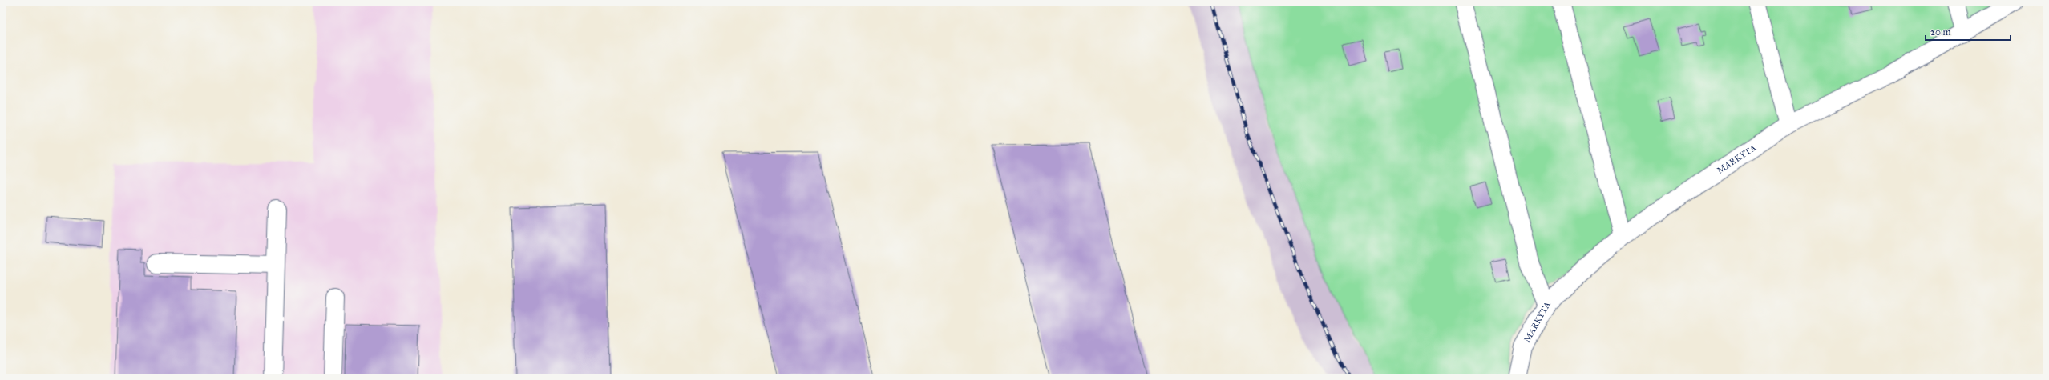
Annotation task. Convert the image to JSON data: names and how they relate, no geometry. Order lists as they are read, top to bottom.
{
  "streets": {
    "street": ["MARKYTA"]
  },
  "scale_bar": "20 m"
}
